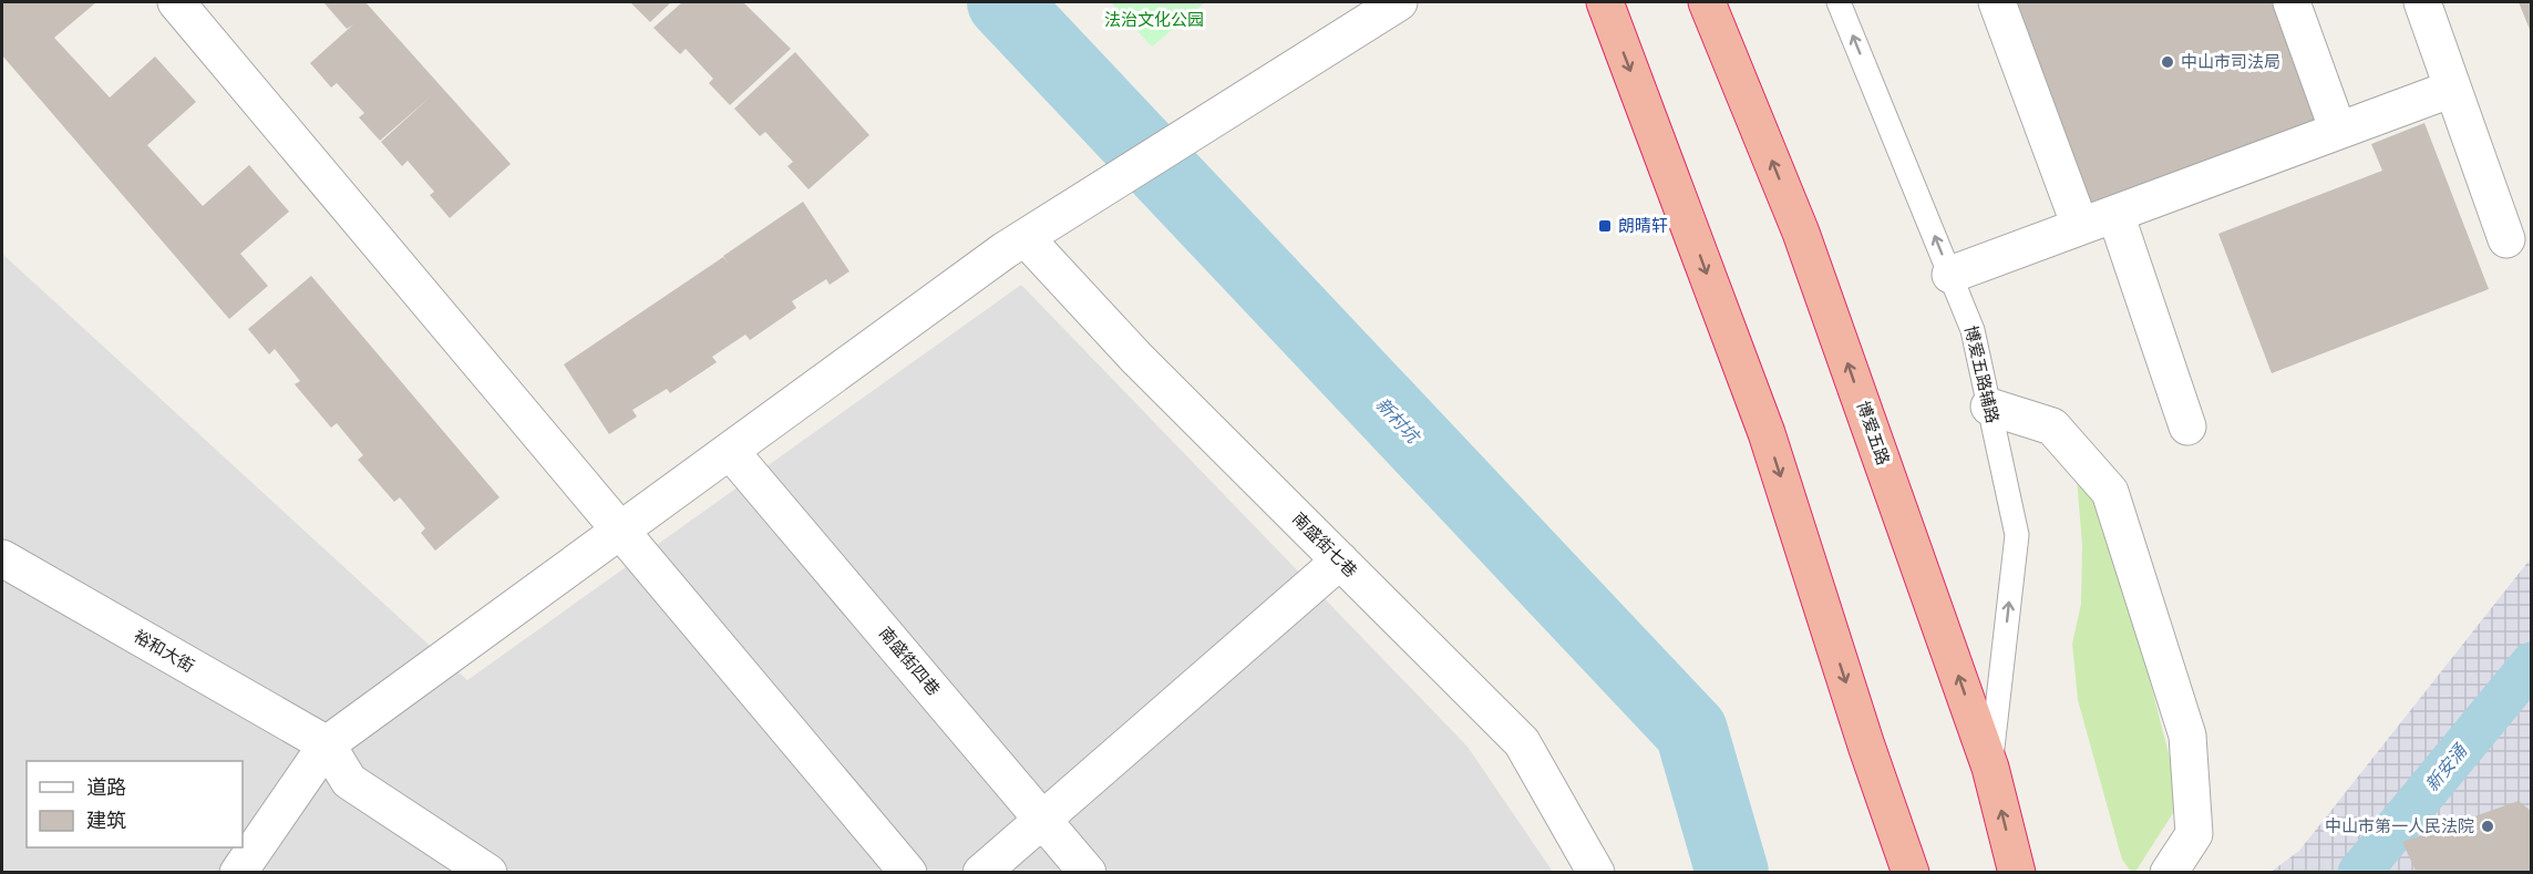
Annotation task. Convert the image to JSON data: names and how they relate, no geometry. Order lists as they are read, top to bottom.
{
  "streets": {
    "highway": ["博爱五路"],
    "street": ["南盛街七巷", "裕和大街", "南盛街四巷"],
    "lane": ["博爱五路辅路"]
  },
  "crossings": [
    ["博爱五路辅路", "博爱五路"]
  ],
  "one_way": ["博爱五路辅路"],
  "water": ["新村坑", "新安涌"],
  "parks": ["法治文化公园"],
  "places": {
    "other": ["中山市司法局", "中山市第一人民法院"],
    "transit": ["朗晴轩"]
  },
  "legend": ["道路", "建筑"]
}
